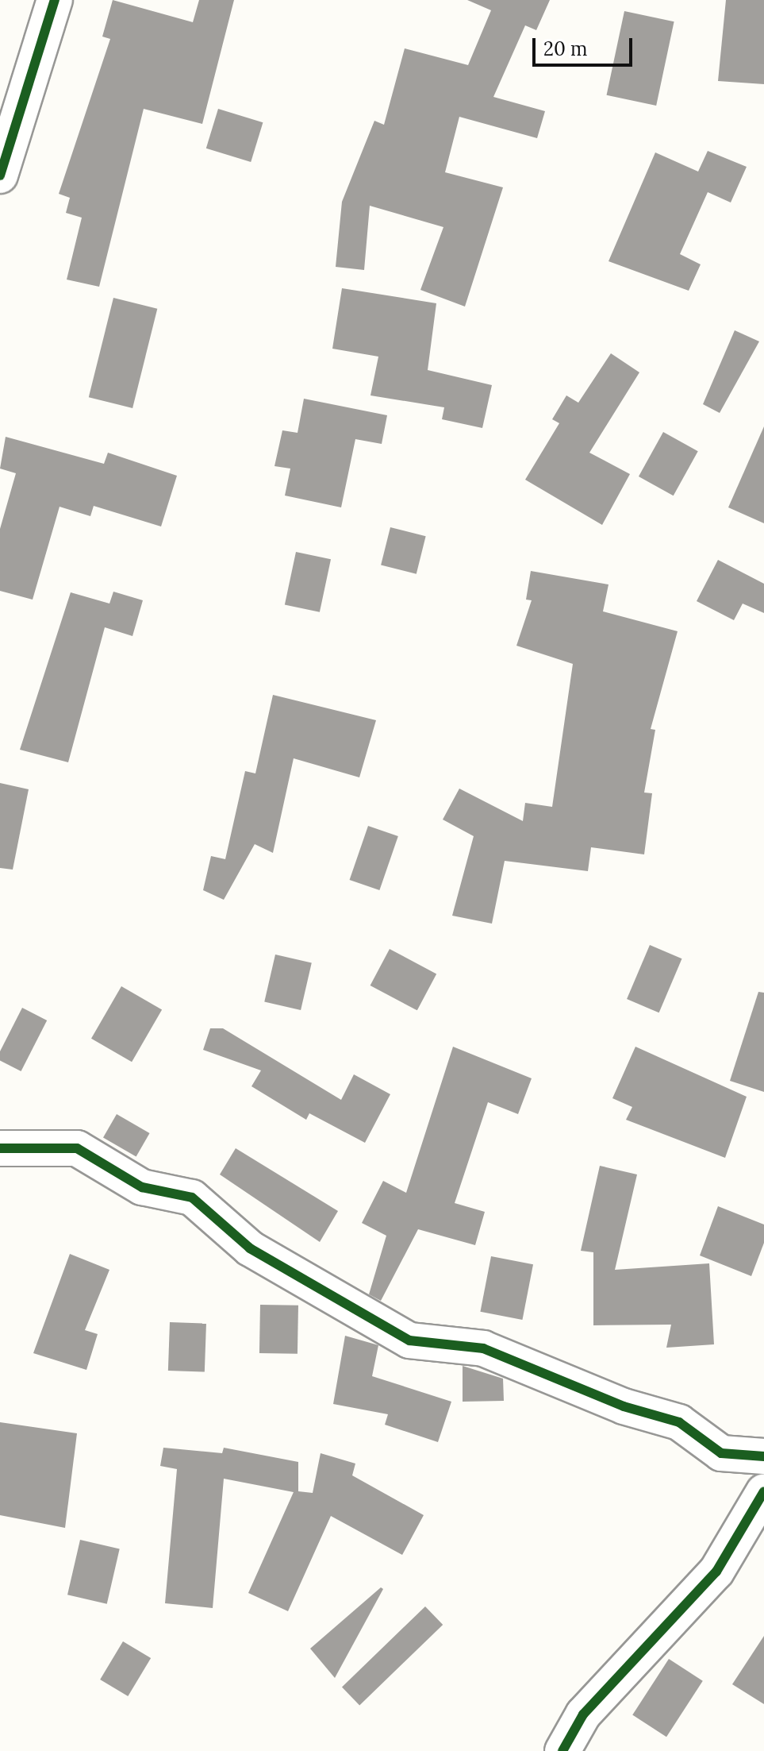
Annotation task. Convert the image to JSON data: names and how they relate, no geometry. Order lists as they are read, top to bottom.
{
  "scale_bar": "20 m"
}
